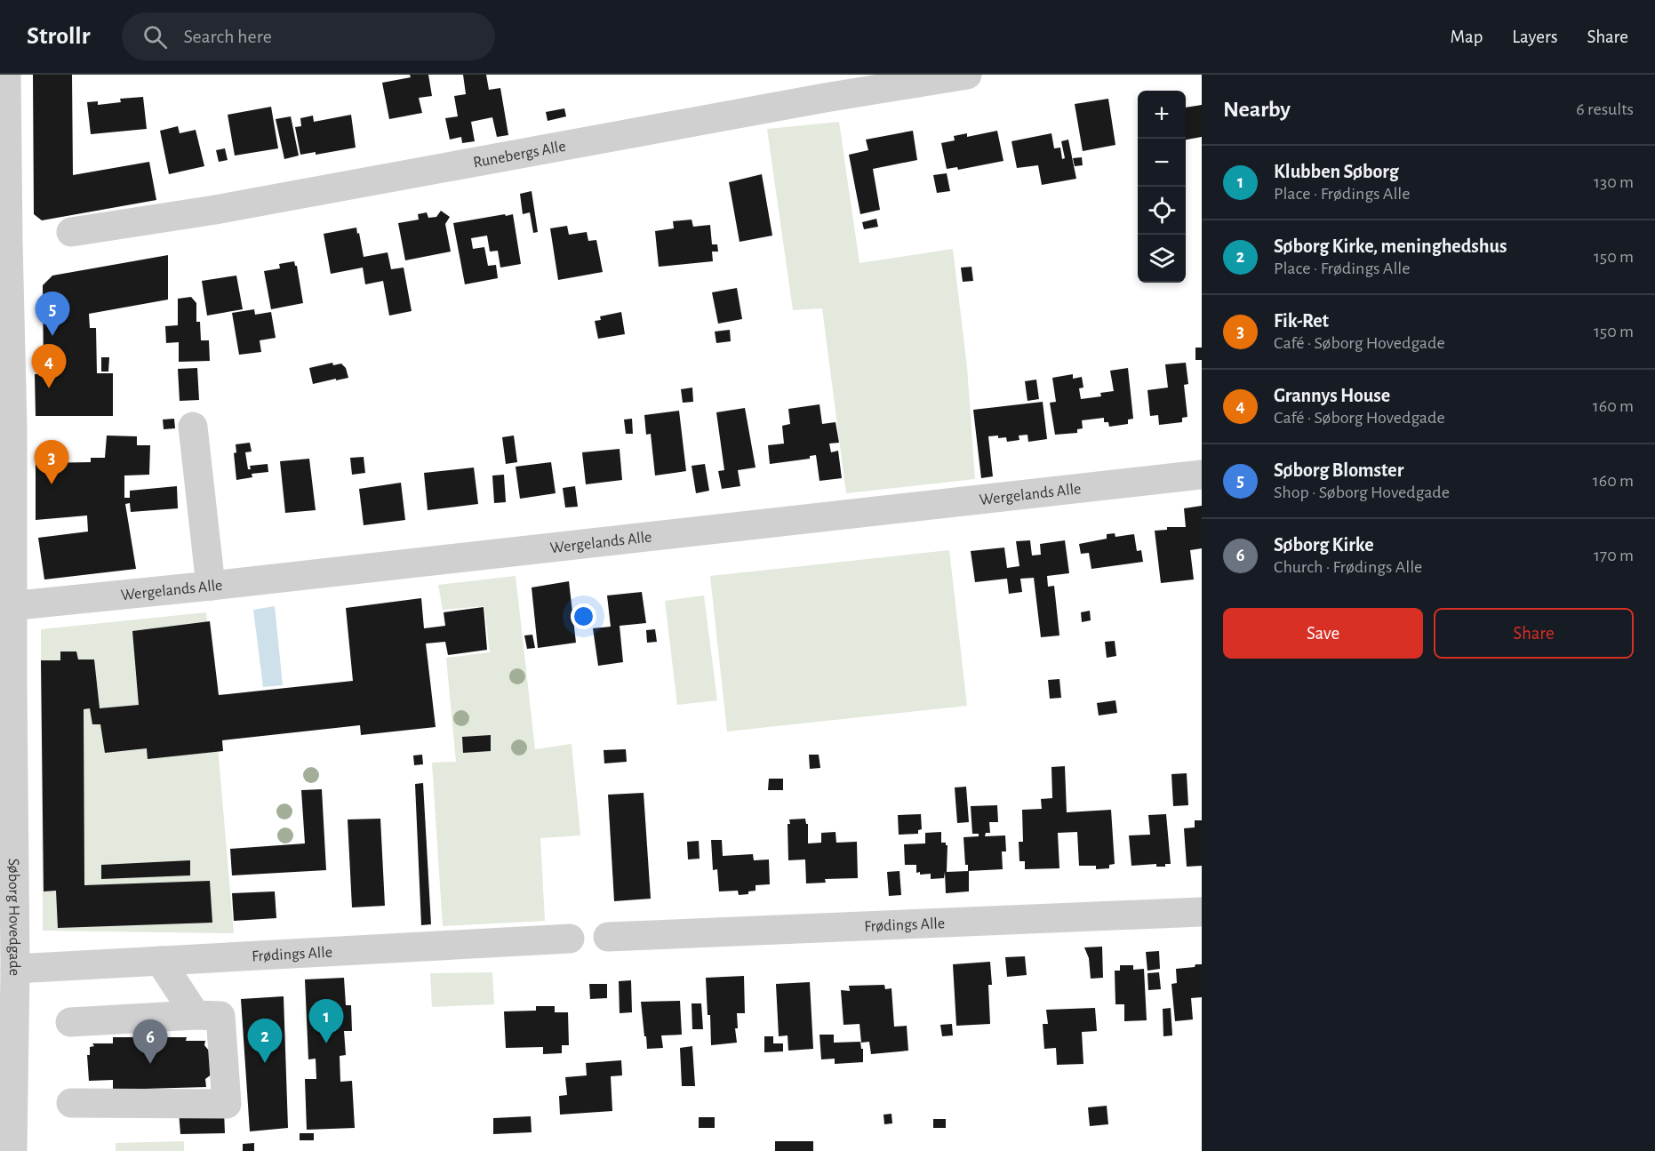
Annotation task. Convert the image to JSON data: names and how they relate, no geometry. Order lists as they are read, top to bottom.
{
  "streets": {
    "street": [
      "Runebergs Alle",
      "Wergelands Alle",
      "Søborg Hovedgade",
      "Frødings Alle"
    ]
  },
  "crossings": [
    ["Wergelands Alle", "Søborg Hovedgade"],
    ["Søborg Hovedgade", "Frødings Alle"]
  ],
  "page": {
    "header": "Strollr",
    "search": "Search here",
    "nav": ["Map", "Layers", "Share"],
    "heading": ["Nearby", "6 results"],
    "map_buttons": ["+", "−"],
    "list": [
      {
        "mark": "1",
        "name": "Klubben Søborg",
        "note": "Place · Frødings Alle",
        "value": "130 m"
      },
      {
        "mark": "2",
        "name": "Søborg Kirke, meninghedshus",
        "note": "Place · Frødings Alle",
        "value": "150 m"
      },
      {
        "mark": "3",
        "name": "Fik-Ret",
        "note": "Café · Søborg Hovedgade",
        "value": "150 m"
      },
      {
        "mark": "4",
        "name": "Grannys House",
        "note": "Café · Søborg Hovedgade",
        "value": "160 m"
      },
      {
        "mark": "5",
        "name": "Søborg Blomster",
        "note": "Shop · Søborg Hovedgade",
        "value": "160 m"
      },
      {
        "mark": "6",
        "name": "Søborg Kirke",
        "note": "Church · Frødings Alle",
        "value": "170 m"
      }
    ],
    "pins": [
      "5",
      "4",
      "3",
      "1",
      "2",
      "6"
    ],
    "buttons": ["Save", "Share"]
  }
}
